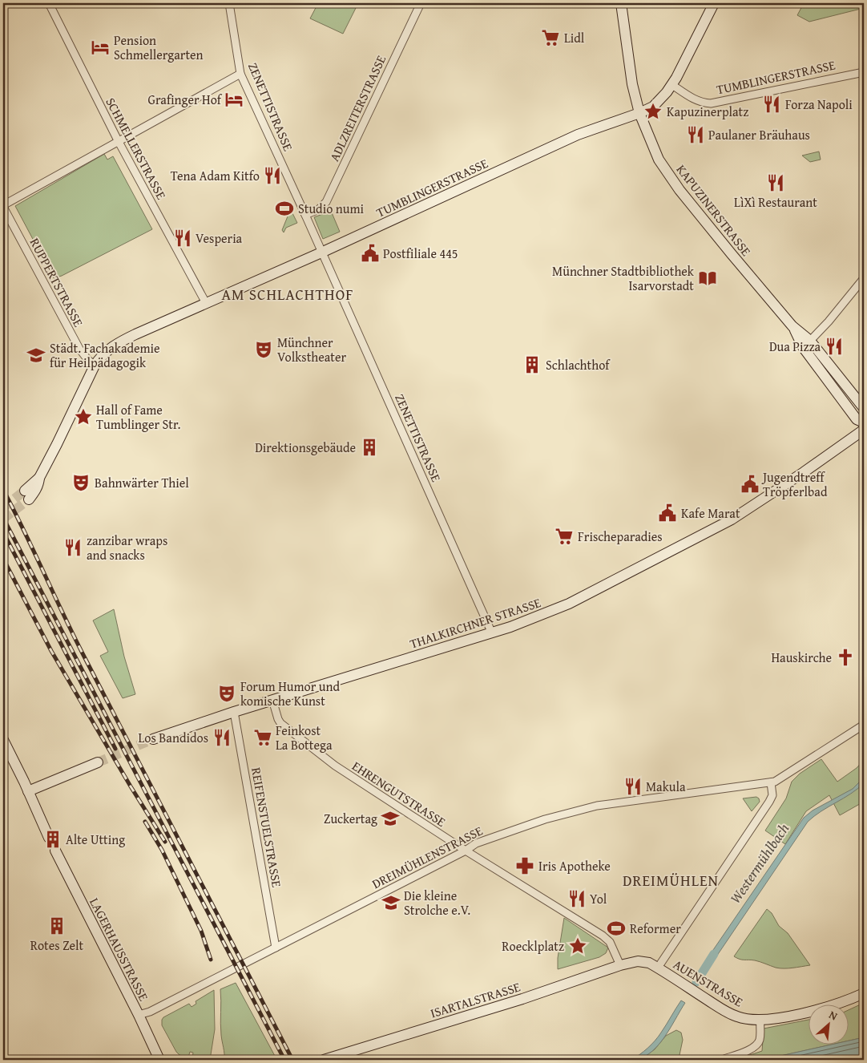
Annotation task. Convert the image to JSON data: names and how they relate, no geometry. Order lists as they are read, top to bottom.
{
  "streets": {
    "street": [
      "TUMBLINGERSTRASSE",
      "ZENETTISTRASSE",
      "ADLZREITERSTRASSE",
      "SCHMELLERSTRASSE",
      "KAPUZINERSTRASSE",
      "RUPPERTSTRASSE",
      "THALKIRCHNER STRASSE",
      "EHRENGUTSTRASSE",
      "REIFENSTUELSTRASSE",
      "DREIMÜHLENSTRASSE",
      "LAGERHAUSSTRASSE",
      "AUENSTRASSE",
      "ISARTALSTRASSE"
    ]
  },
  "crossings": [
    ["TUMBLINGERSTRASSE", "ZENETTISTRASSE"],
    ["TUMBLINGERSTRASSE", "SCHMELLERSTRASSE"],
    ["TUMBLINGERSTRASSE", "KAPUZINERSTRASSE"],
    ["TUMBLINGERSTRASSE", "RUPPERTSTRASSE"],
    ["ZENETTISTRASSE", "ADLZREITERSTRASSE"],
    ["ZENETTISTRASSE", "THALKIRCHNER STRASSE"],
    ["THALKIRCHNER STRASSE", "EHRENGUTSTRASSE"],
    ["THALKIRCHNER STRASSE", "REIFENSTUELSTRASSE"],
    ["EHRENGUTSTRASSE", "DREIMÜHLENSTRASSE"],
    ["EHRENGUTSTRASSE", "ISARTALSTRASSE"],
    ["REIFENSTUELSTRASSE", "DREIMÜHLENSTRASSE"],
    ["DREIMÜHLENSTRASSE", "LAGERHAUSSTRASSE"],
    ["AUENSTRASSE", "ISARTALSTRASSE"]
  ],
  "districts": ["AM SCHLACHTHOF", "DREIMÜHLEN"],
  "water": ["Westermühlbach"],
  "places": {
    "supermarket": ["Lidl", "Frischeparadies", "Feinkost La Bottega"],
    "hotel": ["Pension Schmellergarten", "Grafinger Hof"],
    "restaurant": [
      "Forza Napoli",
      "Paulaner Bräuhaus",
      "Tena Adam Kitfo",
      "LìXì Restaurant",
      "Vesperia",
      "Dua Pizza",
      "zanzibar wraps and snacks",
      "Los Bandidos",
      "Makula",
      "Yol"
    ],
    "place": ["Kapuzinerplatz", "Hall of Fame Tumblinger Str.", "Roecklplatz"],
    "sports": ["Studio numi", "Reformer"],
    "public building": ["Postfiliale 445", "Jugendtreff Tröpferlbad", "Kafe Marat"],
    "library": ["Münchner Stadtbibliothek Isarvorstadt"],
    "theatre": ["Münchner Volkstheater", "Bahnwärter Thiel", "Forum Humor und komische Kunst"],
    "school or university": ["Städt. Fachakademie für Heilpädagogik", "Zuckertag", "Die kleine Strolche e.V."],
    "building": [
      "Schlachthof",
      "Direktionsgebäude",
      "Alte Utting",
      "Rotes Zelt"
    ],
    "church": ["Hauskirche"],
    "pharmacy": ["Iris Apotheke"]
  },
  "north": "top right"
}
